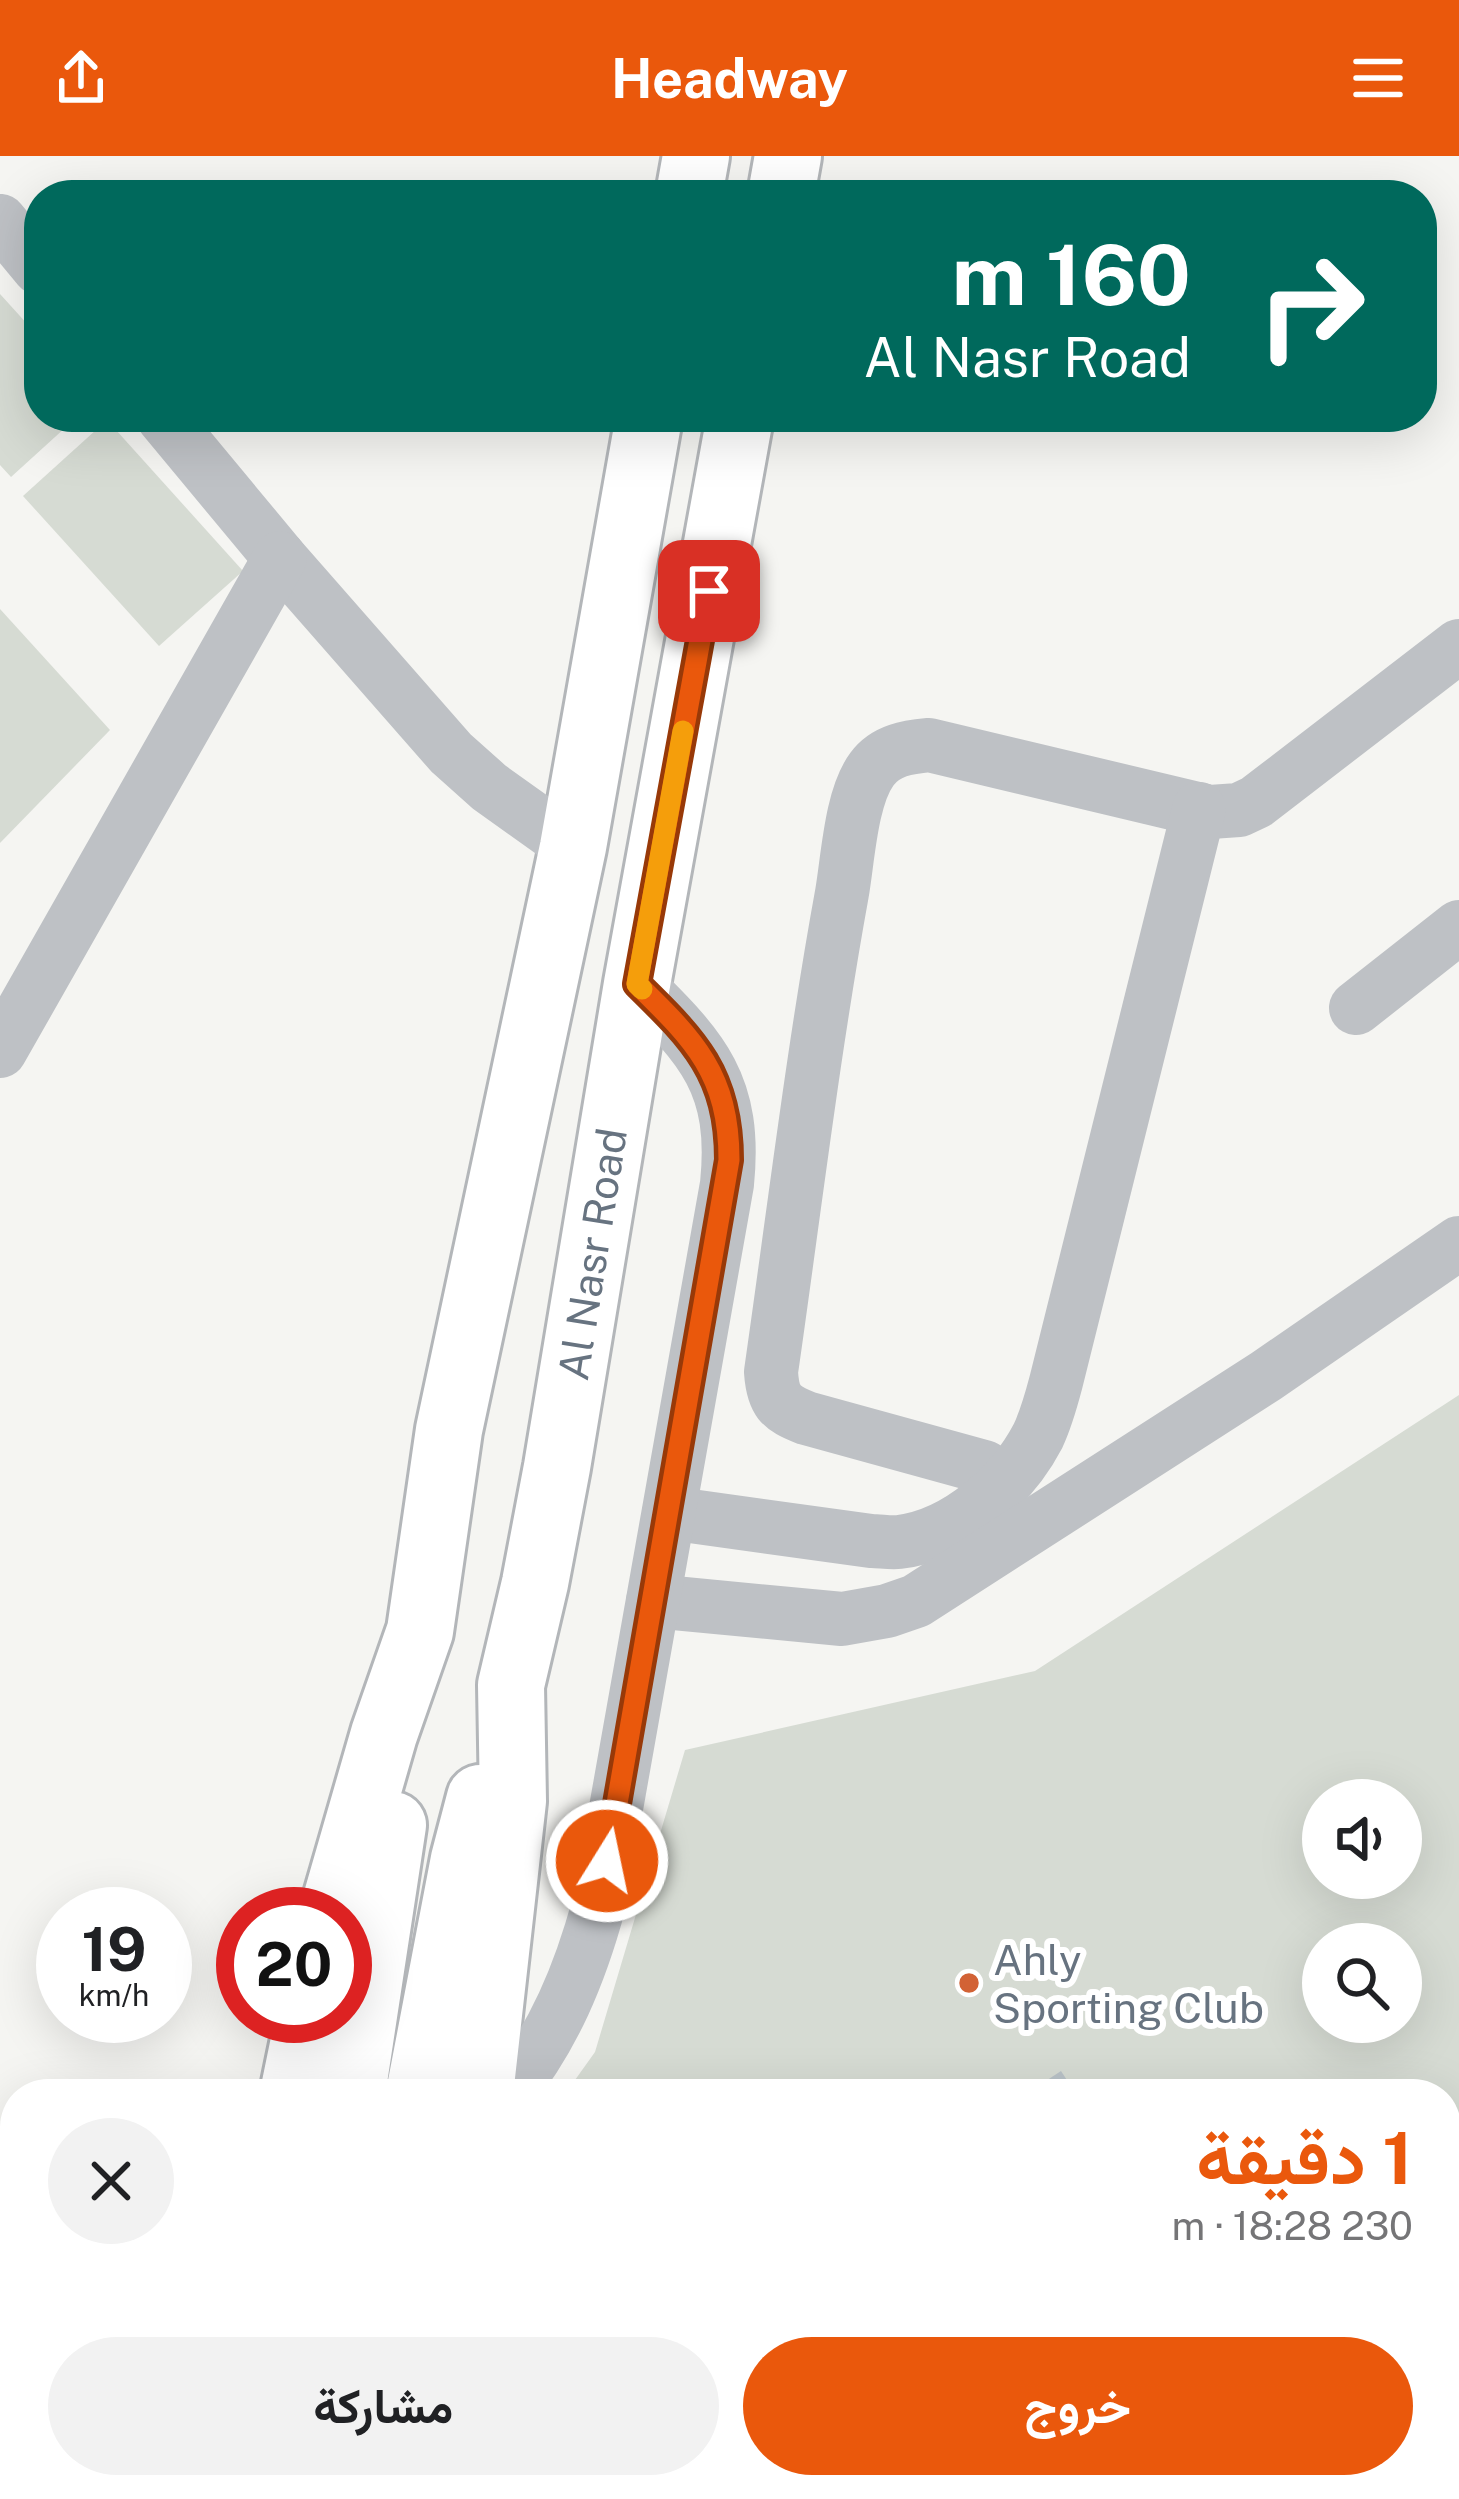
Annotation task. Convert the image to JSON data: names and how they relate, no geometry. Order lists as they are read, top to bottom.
{
  "streets": {
    "highway": ["Al Nasr Road"]
  },
  "places": ["Ahly Sporting Club"],
  "page": {
    "header": "Headway",
    "turn": ["160 m", "Al Nasr Road"],
    "speed": "19 km/h",
    "limit": "20",
    "heading": ["1 دقيقة", "230 m · 18:28"],
    "buttons": ["خروج", "مشاركة"]
  }
}
